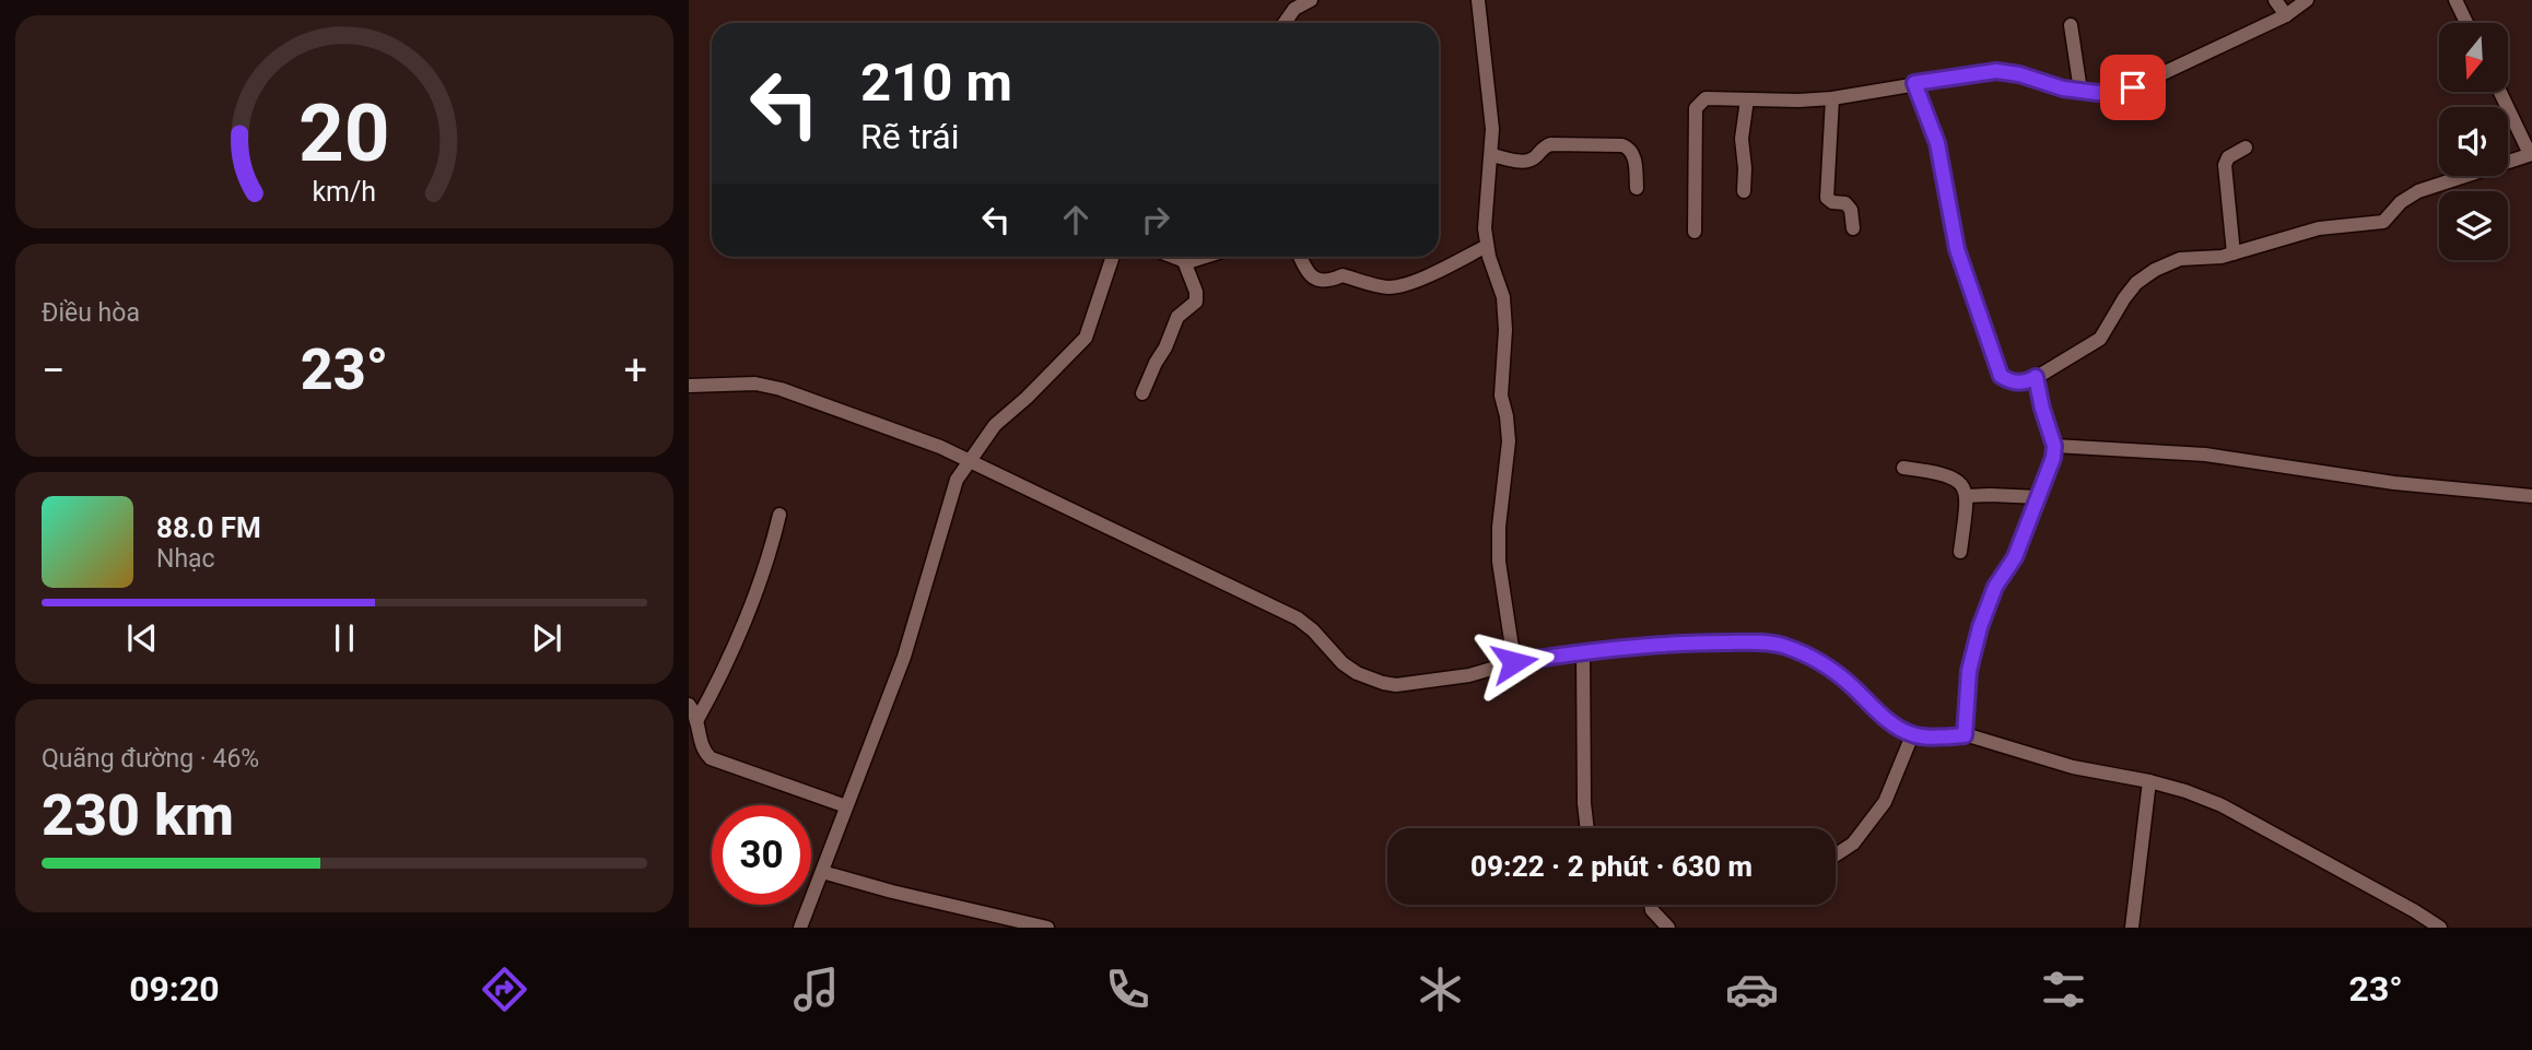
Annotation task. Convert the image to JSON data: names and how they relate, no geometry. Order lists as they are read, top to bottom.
{
  "north": "bottom",
  "page": {
    "turn": ["210 m", "Rẽ trái"],
    "tile": [
      "Điều hòa",
      ["Quãng đường · 46%", "230 km"]
    ],
    "heat": ["−", "23°", "+"],
    "song": ["88.0 FM", "Nhạc"],
    "limit": "30",
    "trip": "09:22 · 2 phút · 630 m",
    "tabs": ["09:20", "23°"],
    "gauge": ["20", "km/h"]
  }
}
